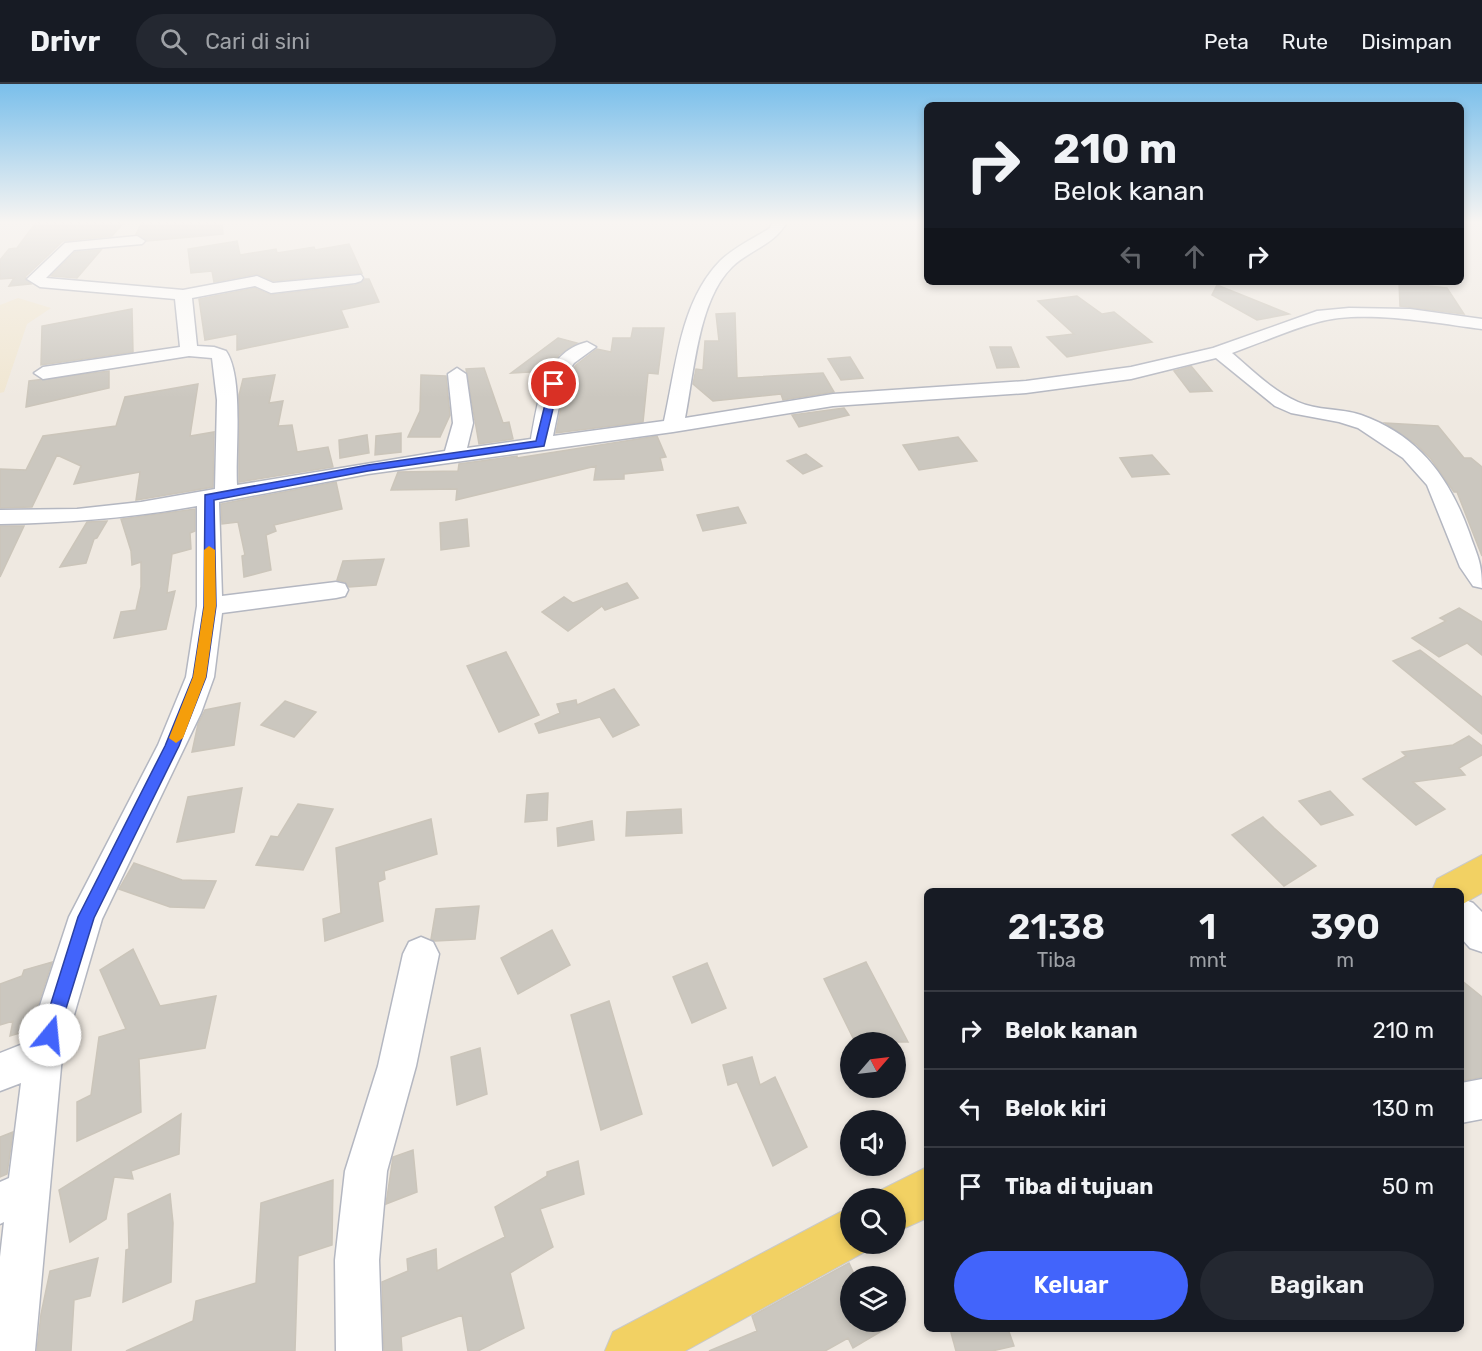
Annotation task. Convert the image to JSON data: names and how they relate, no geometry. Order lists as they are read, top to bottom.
{
  "north": "top right",
  "page": {
    "header": "Drivr",
    "search": "Cari di sini",
    "nav": ["Peta", "Rute", "Disimpan"],
    "turn": ["210 m", "Belok kanan"],
    "eta": [
      "21:38",
      "Tiba",
      "1",
      "mnt",
      "390",
      "m"
    ],
    "list": [
      {
        "name": "Belok kanan",
        "value": "210 m"
      },
      {
        "name": "Belok kiri",
        "value": "130 m"
      },
      {
        "name": "Tiba di tujuan",
        "value": "50 m"
      }
    ],
    "buttons": ["Keluar", "Bagikan"]
  }
}
